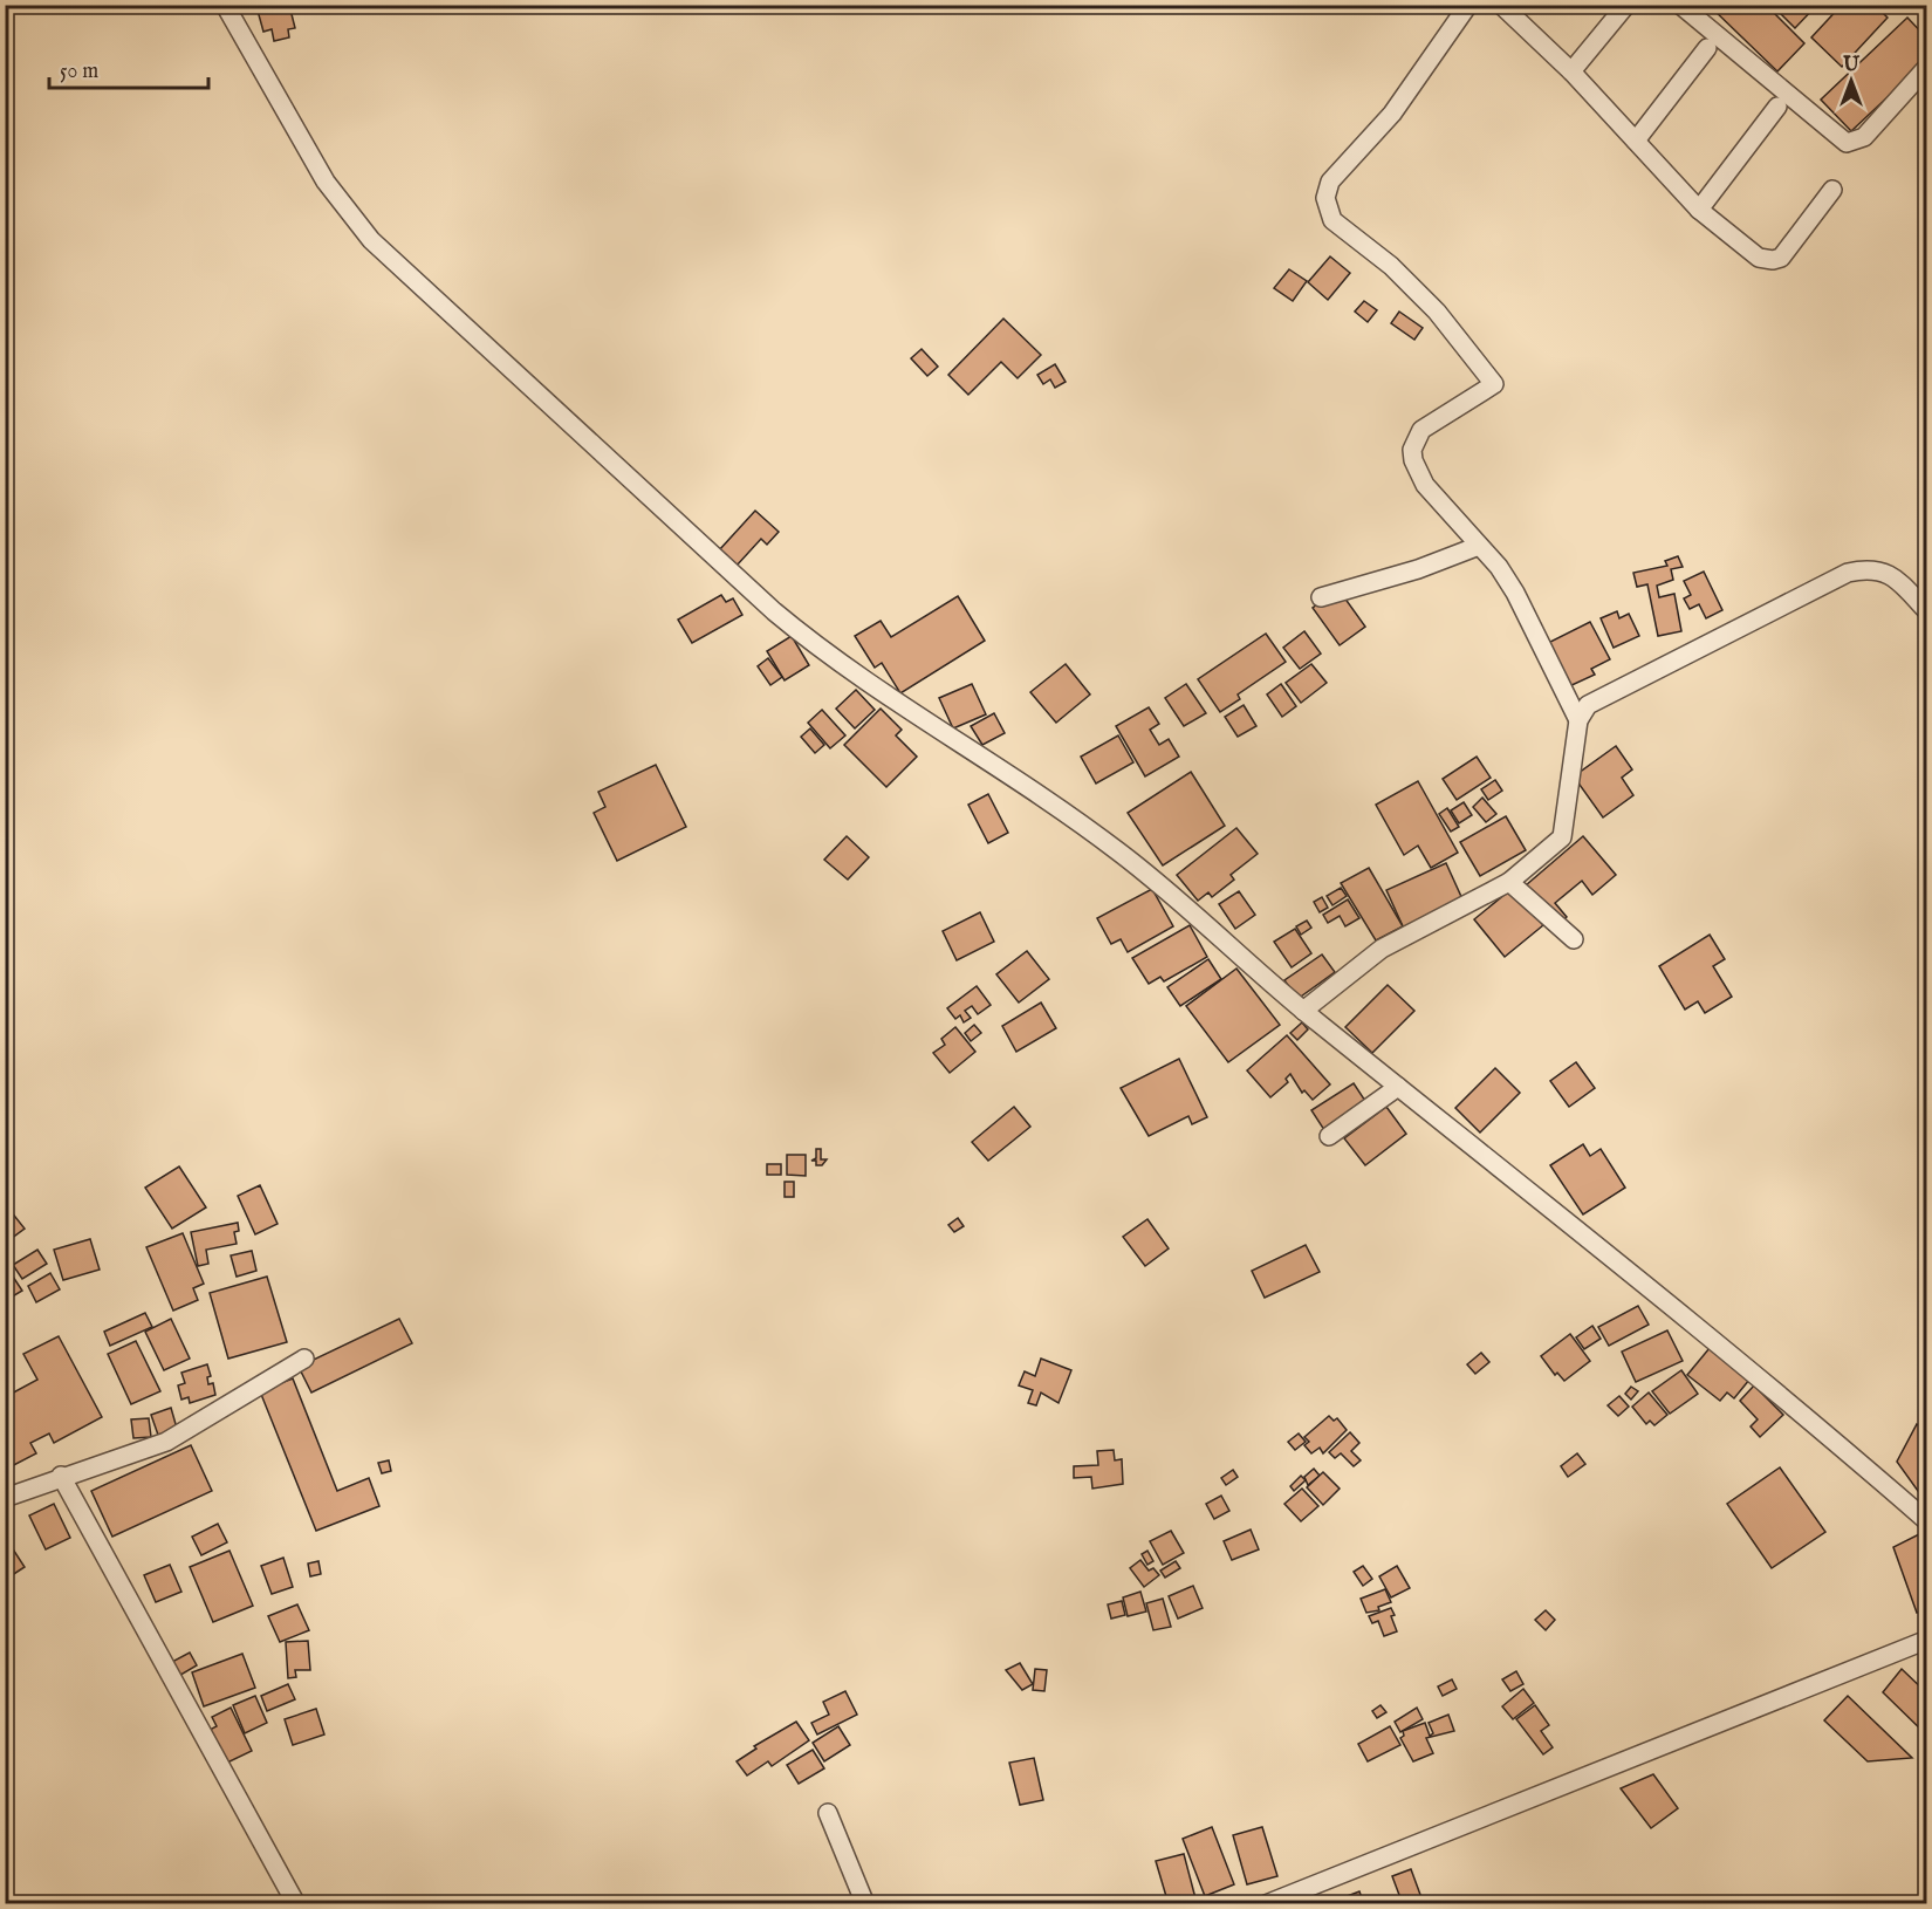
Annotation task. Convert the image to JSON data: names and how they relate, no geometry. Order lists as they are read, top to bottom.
{
  "scale_bar": "50 m",
  "north": "top"
}
